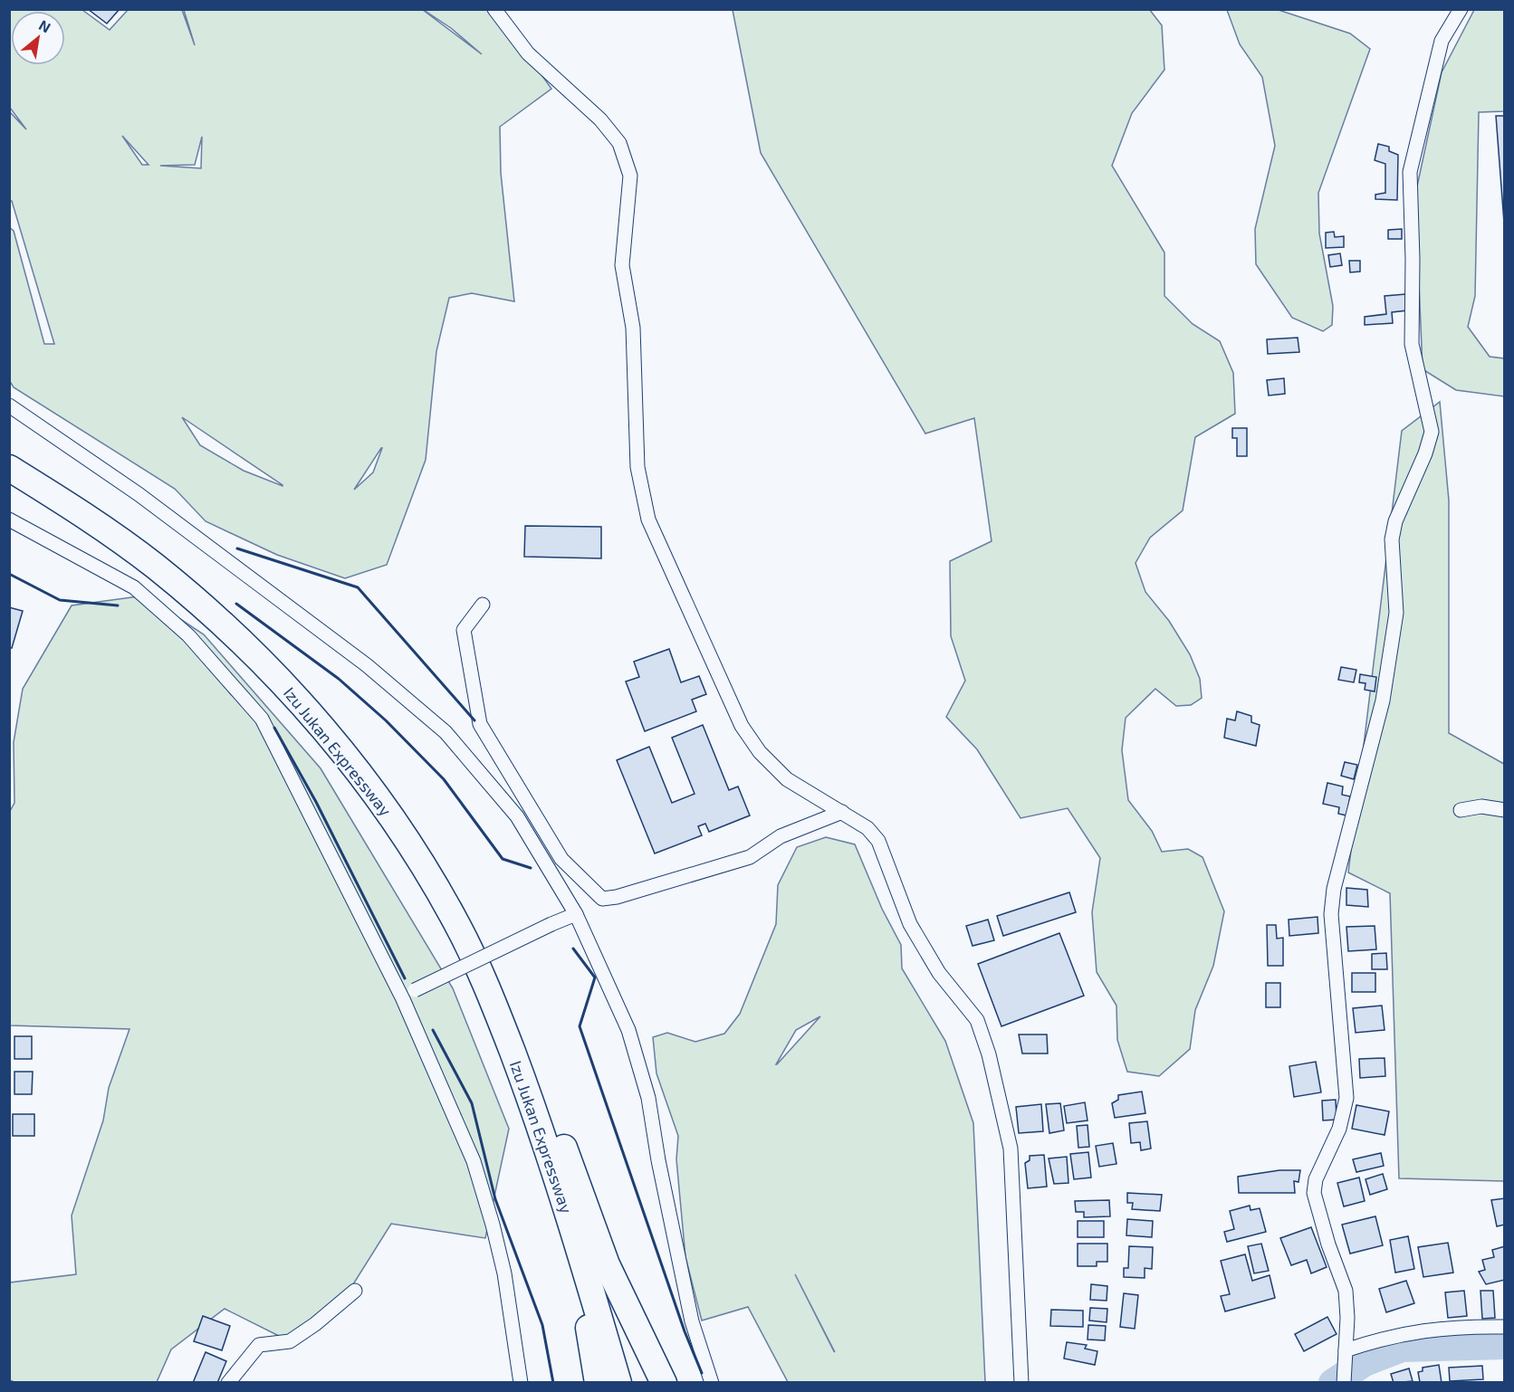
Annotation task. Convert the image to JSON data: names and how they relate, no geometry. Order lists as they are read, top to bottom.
{
  "streets": {
    "highway": ["Izu Jukan Expressway"]
  },
  "north": "top right"
}
